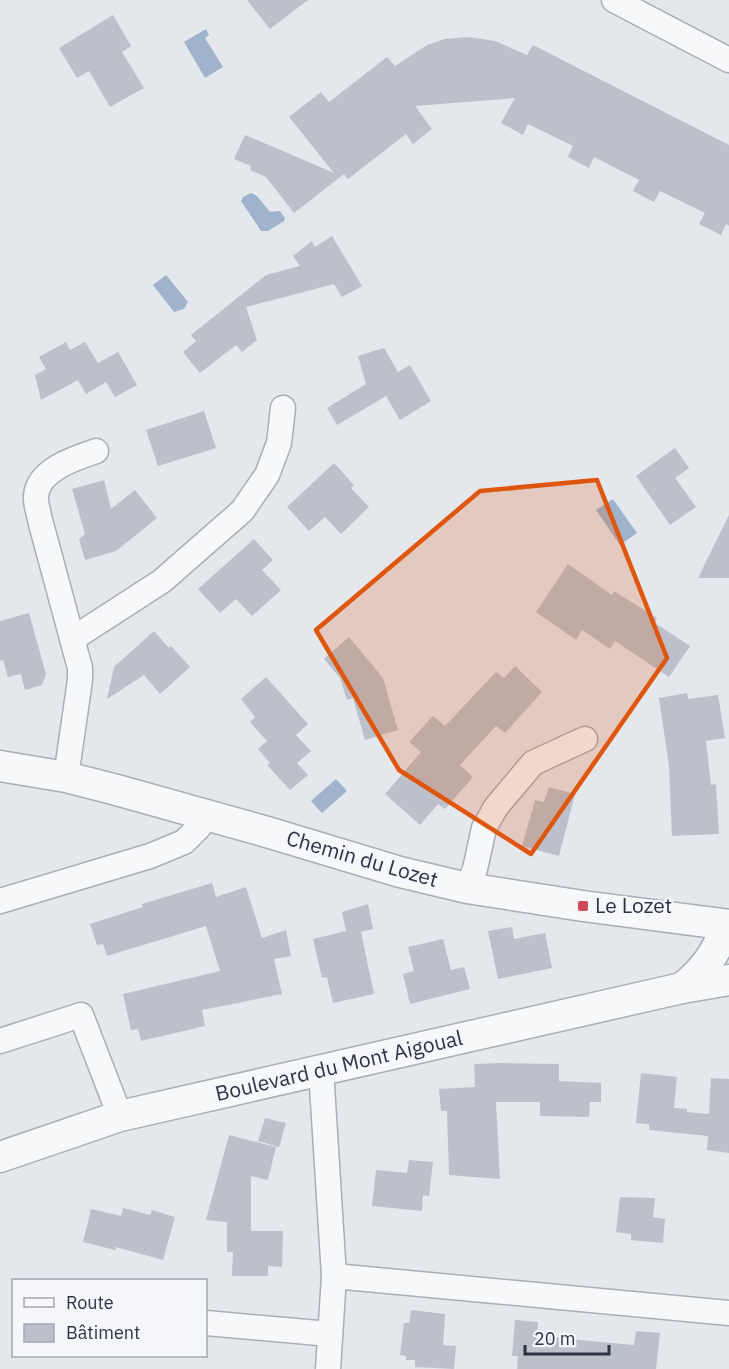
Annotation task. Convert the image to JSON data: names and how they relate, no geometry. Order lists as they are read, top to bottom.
{
  "streets": {
    "street": ["Chemin du Lozet", "Boulevard du Mont Aigoual"]
  },
  "places": {
    "transit": ["Le Lozet"]
  },
  "legend": ["Route", "Bâtiment"],
  "scale_bar": "20 m"
}
